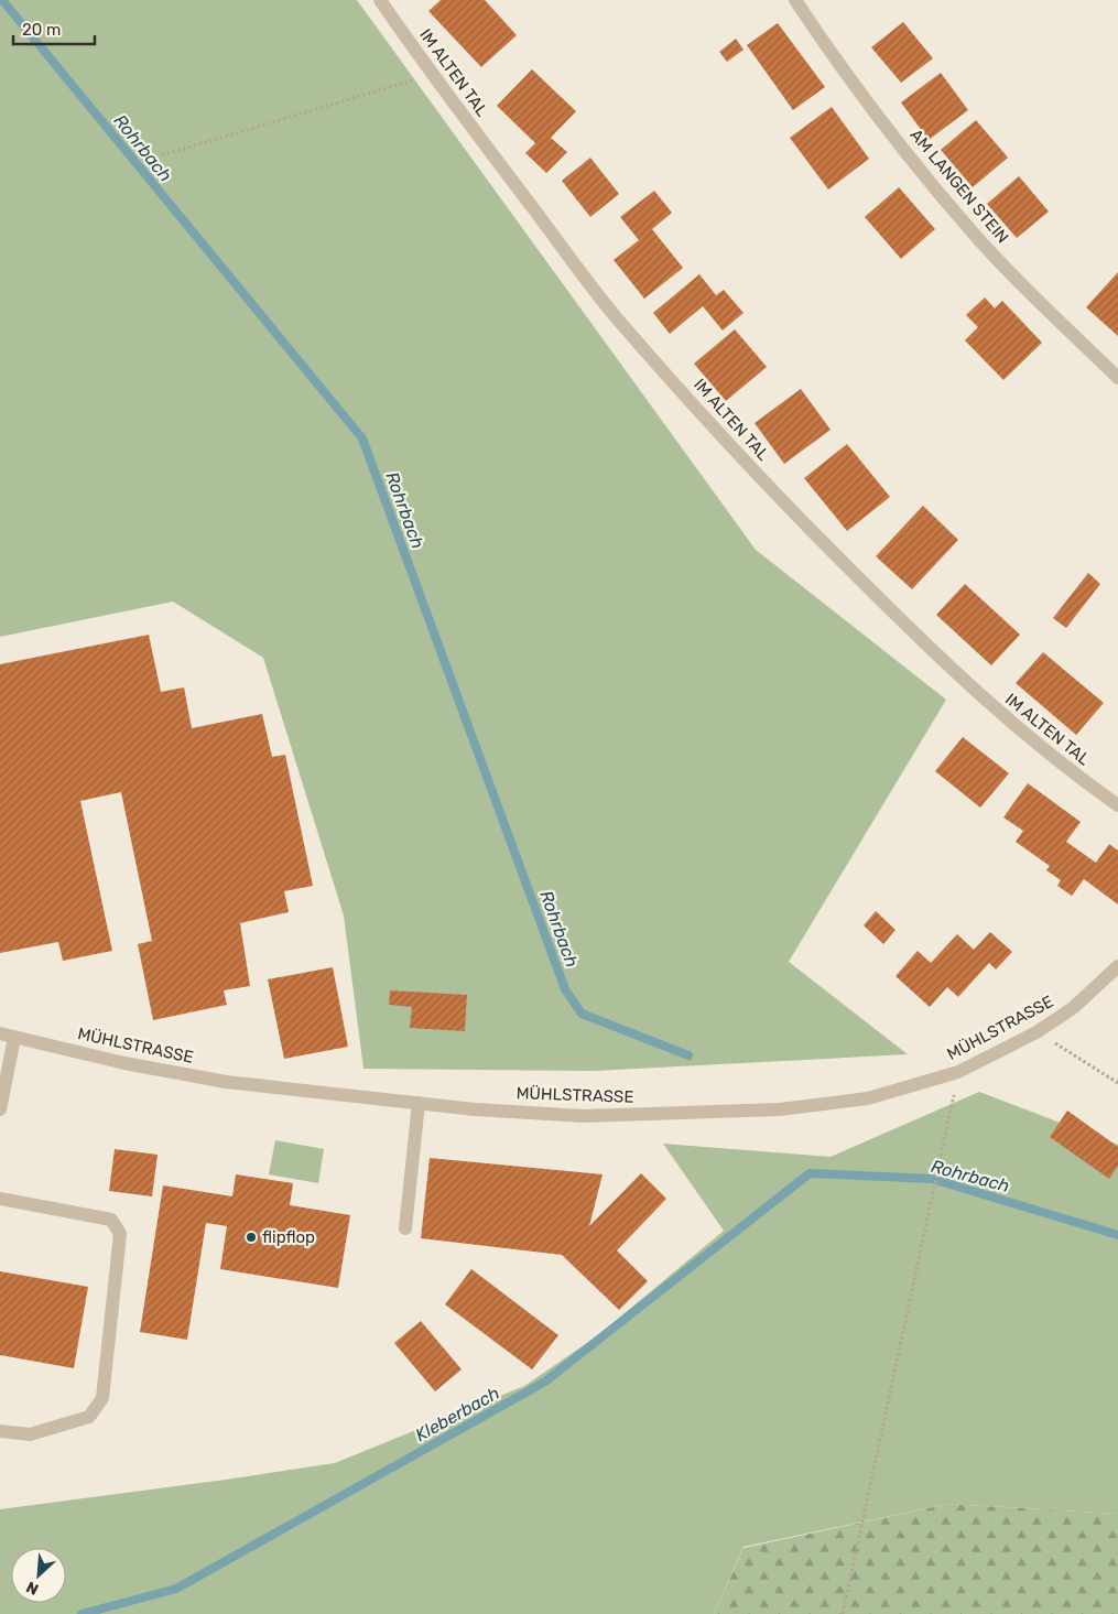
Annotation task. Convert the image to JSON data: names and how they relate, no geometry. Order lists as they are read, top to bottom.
{
  "streets": {
    "street": ["IM ALTEN TAL", "AM LANGEN STEIN", "MÜHLSTRASSE"]
  },
  "water": ["Rohrbach", "Kleberbach"],
  "places": ["flipflop"],
  "scale_bar": "20 m",
  "north": "bottom left"
}
